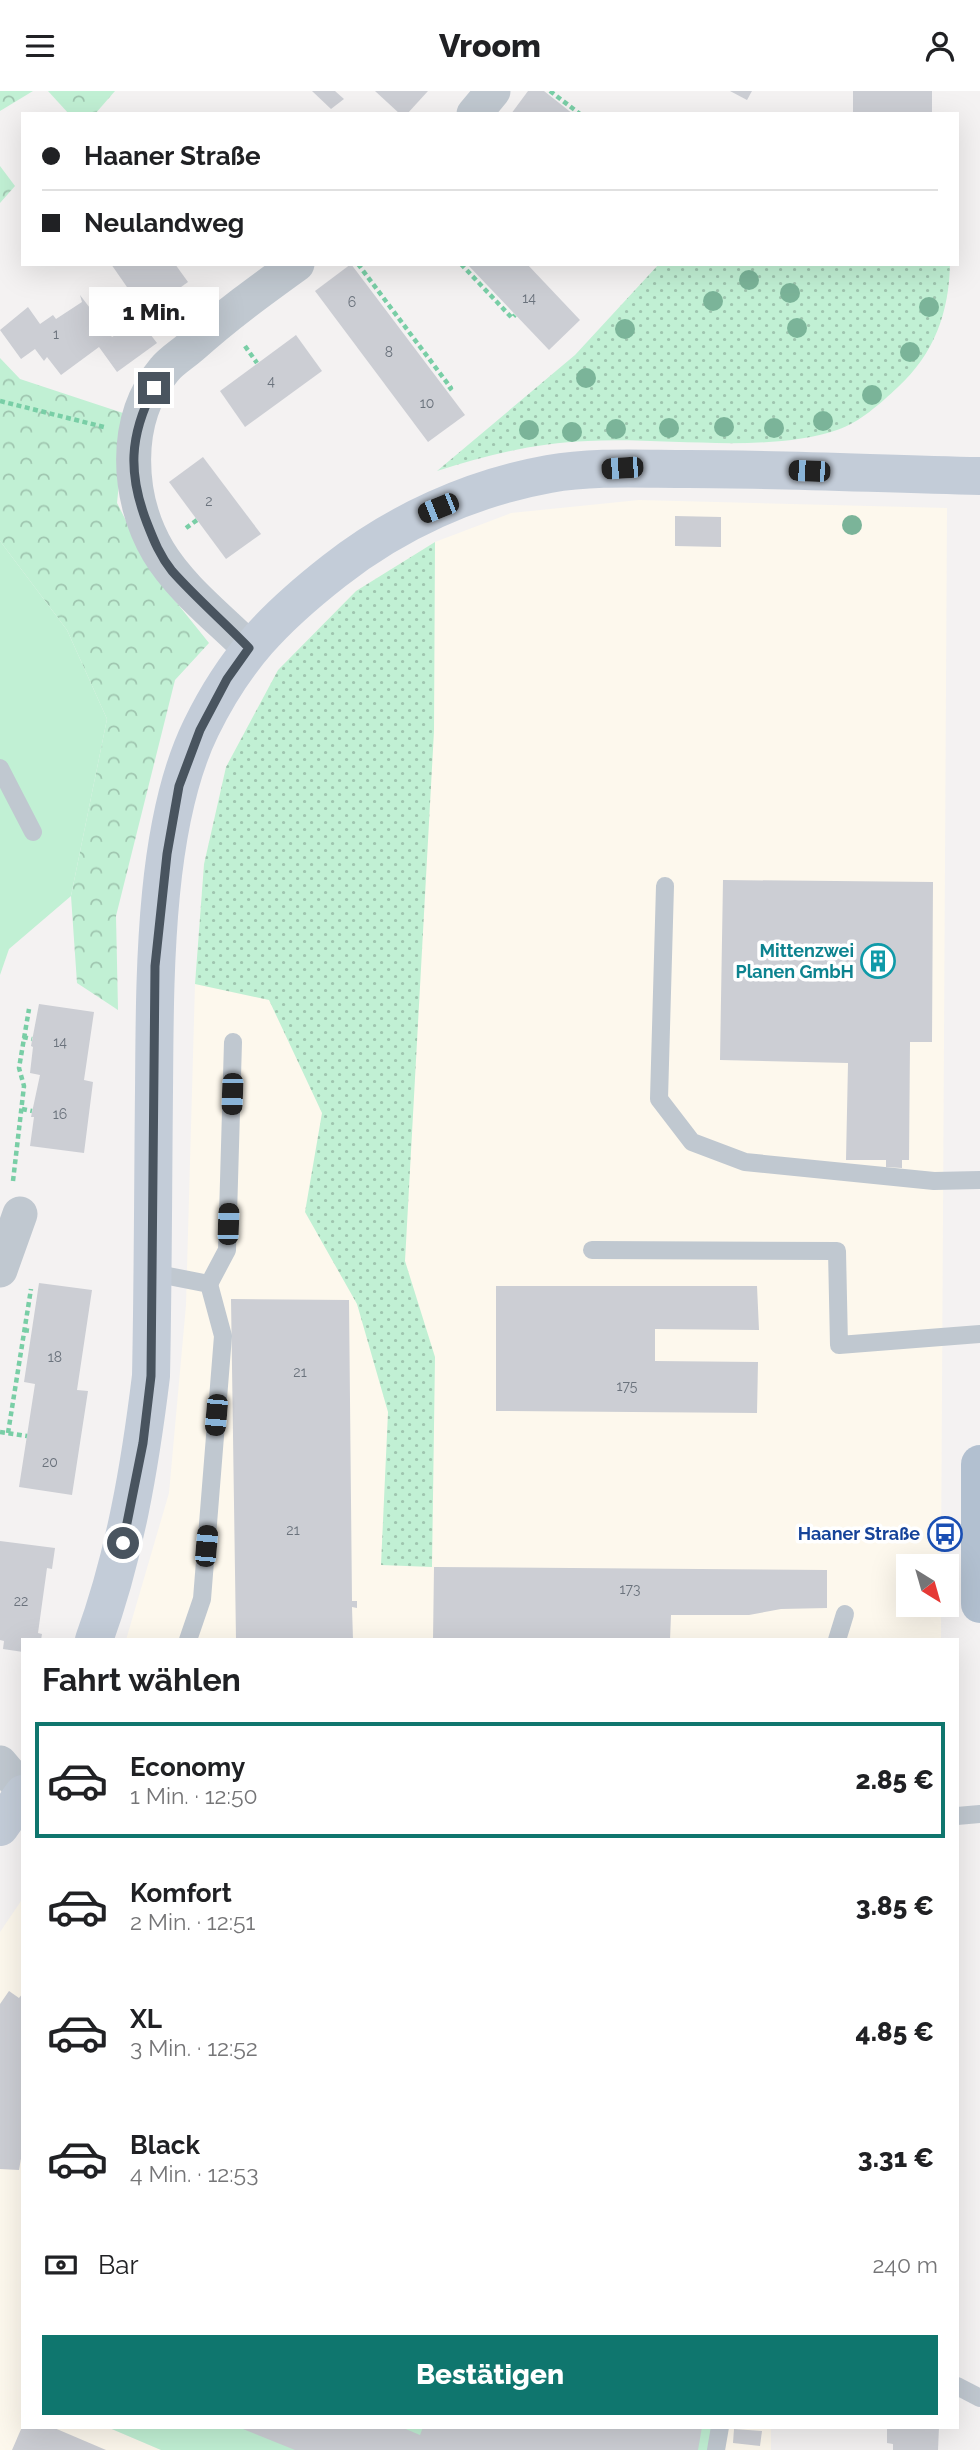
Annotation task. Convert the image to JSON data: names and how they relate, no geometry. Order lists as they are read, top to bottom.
{
  "places": {
    "building": ["Mittenzwei Planen GmbH"],
    "bus stop": ["Haaner Straße"]
  },
  "house_numbers": [
    "14",
    "6",
    "1",
    "8",
    "4",
    "10",
    "2",
    "14",
    "16",
    "18",
    "21",
    "175",
    "20",
    "21",
    "173",
    "22"
  ],
  "north": "bottom right",
  "page": {
    "header": "Vroom",
    "banner": ["Haaner Straße", "Neulandweg"],
    "bubble": "1 Min.",
    "heading": "Fahrt wählen",
    "list": [
      {
        "name": "Economy",
        "note": "1 Min. · 12:50",
        "value": "2.85 €"
      },
      {
        "name": "Komfort",
        "note": "2 Min. · 12:51",
        "value": "3.85 €"
      },
      {
        "name": "XL",
        "note": "3 Min. · 12:52",
        "value": "4.85 €"
      },
      {
        "name": "Black",
        "note": "4 Min. · 12:53",
        "value": "3.31 €"
      }
    ],
    "pay": ["Bar", "240 m"],
    "buttons": "Bestätigen"
  }
}
